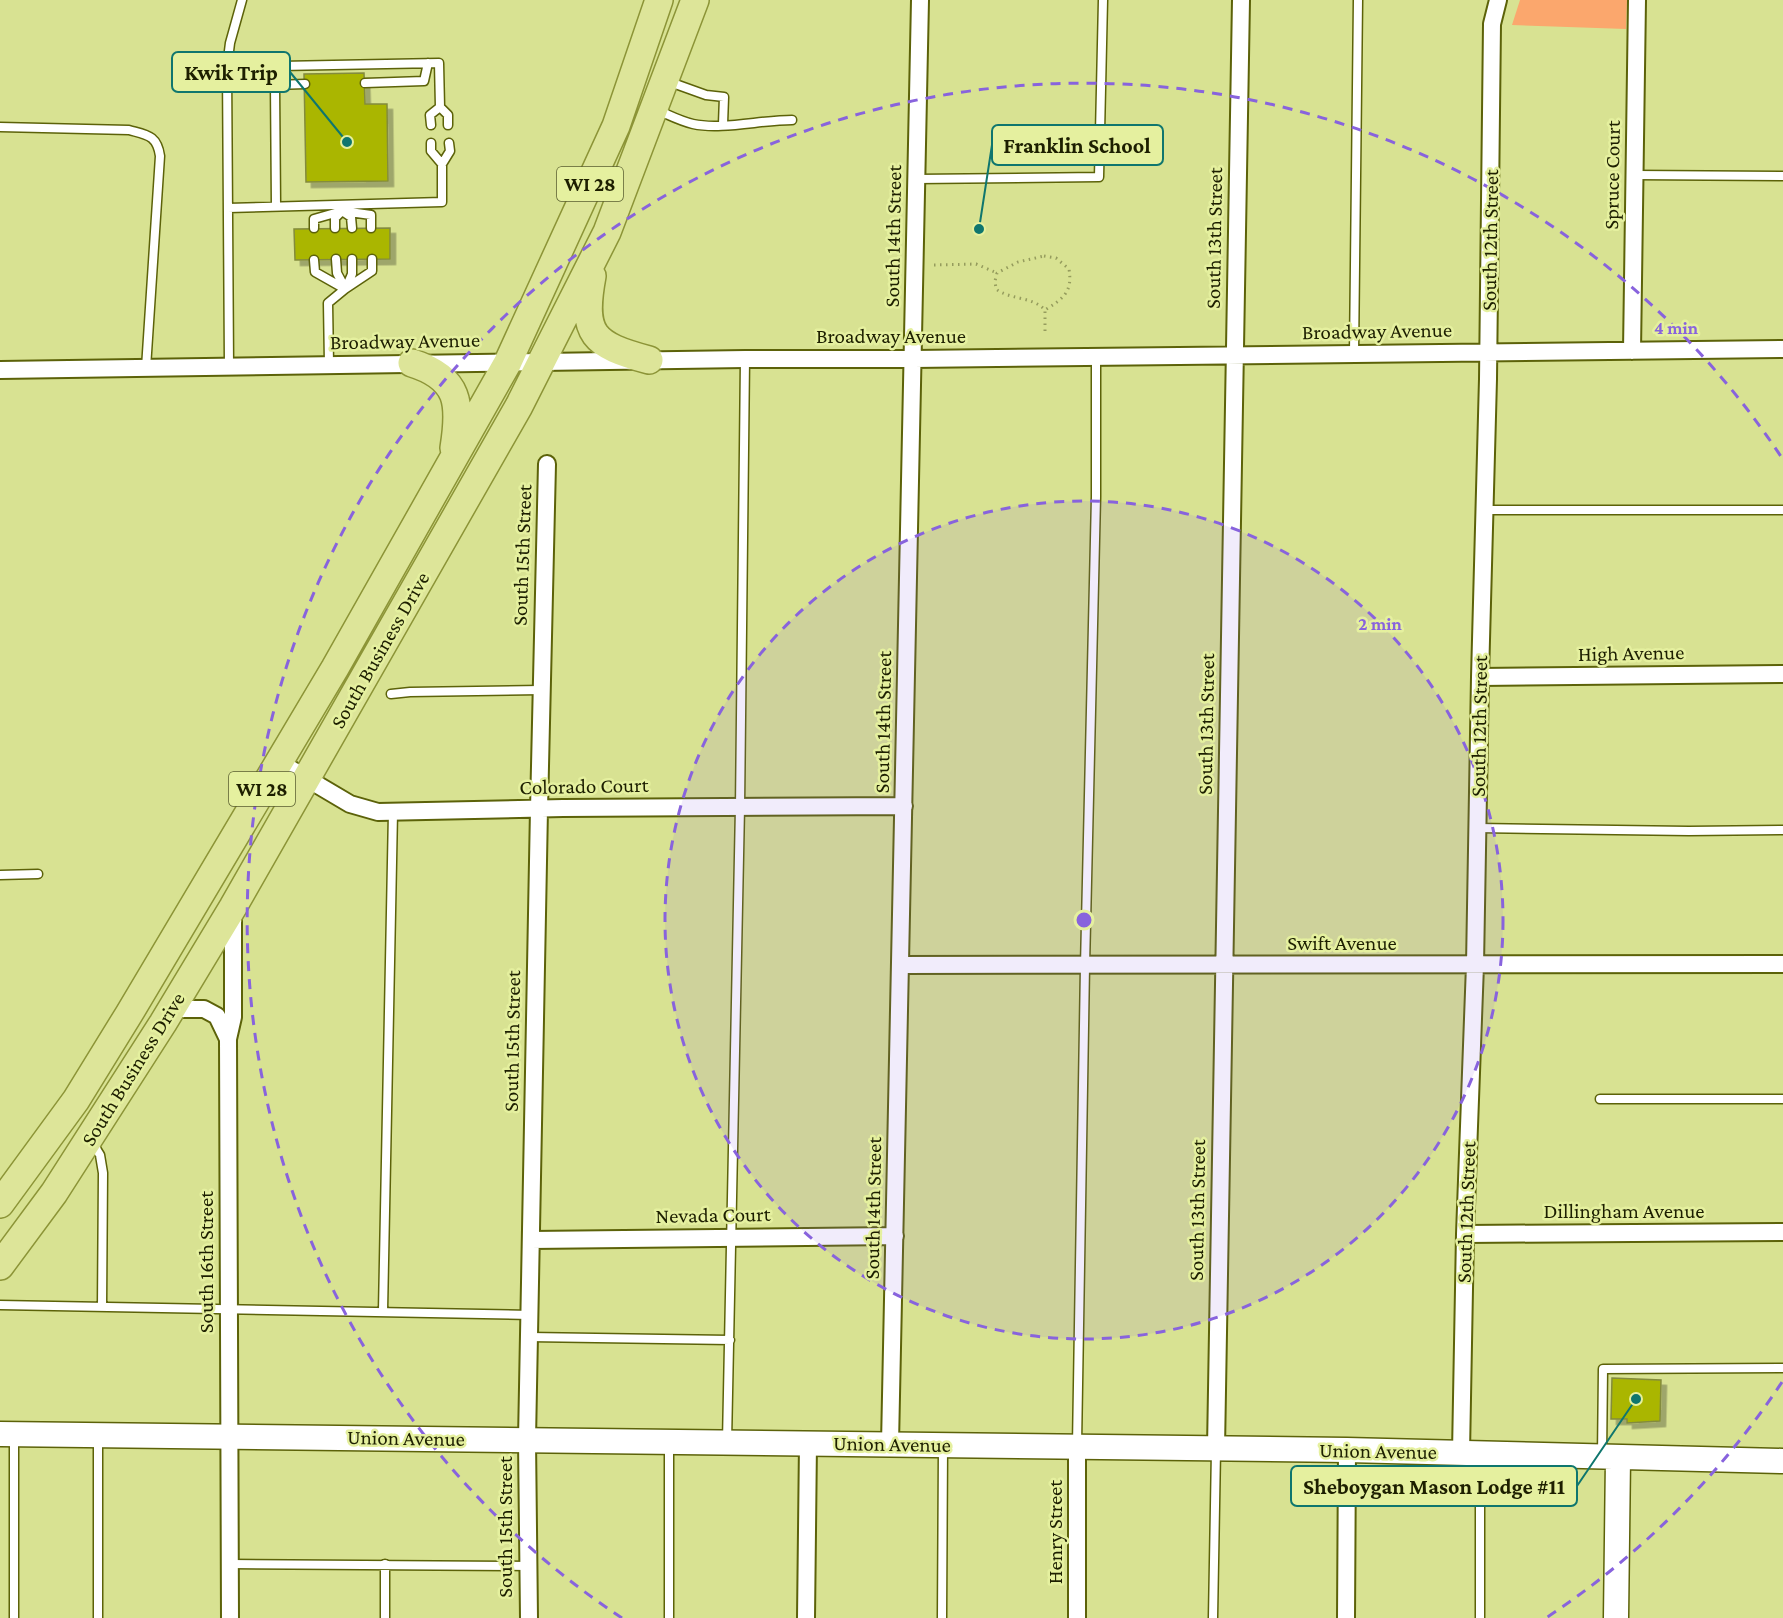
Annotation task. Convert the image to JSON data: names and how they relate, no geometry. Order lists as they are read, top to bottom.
{
  "streets": {
    "main road": ["WI 28", "South Business Drive"],
    "street": [
      "Spruce Court",
      "South 14th Street",
      "South 13th Street",
      "South 12th Street",
      "Broadway Avenue",
      "South 15th Street",
      "High Avenue",
      "Colorado Court",
      "Swift Avenue",
      "Dillingham Avenue",
      "Nevada Court",
      "South 16th Street",
      "Union Avenue",
      "Henry Street"
    ]
  },
  "crossings": [
    ["Spruce Court", "Broadway Avenue"],
    ["South 14th Street", "Broadway Avenue"],
    ["South 14th Street", "Colorado Court"],
    ["South 14th Street", "Swift Avenue"],
    ["South 14th Street", "Nevada Court"],
    ["South 14th Street", "Union Avenue"],
    ["South 13th Street", "Broadway Avenue"],
    ["South 13th Street", "Swift Avenue"],
    ["South 13th Street", "Union Avenue"],
    ["South 12th Street", "Broadway Avenue"],
    ["South 12th Street", "High Avenue"],
    ["South 12th Street", "Swift Avenue"],
    ["South 12th Street", "Dillingham Avenue"],
    ["South 12th Street", "Union Avenue"],
    ["Broadway Avenue", "South Business Drive"],
    ["South 15th Street", "Colorado Court"],
    ["South 15th Street", "Nevada Court"],
    ["South 15th Street", "Union Avenue"],
    ["South Business Drive", "Colorado Court"],
    ["South Business Drive", "South 16th Street"],
    ["South 16th Street", "Union Avenue"],
    ["Union Avenue", "Henry Street"]
  ],
  "places": ["Kwik Trip", "Franklin School", "Sheboygan Mason Lodge #11"],
  "rings": ["4 min", "2 min"]
}
